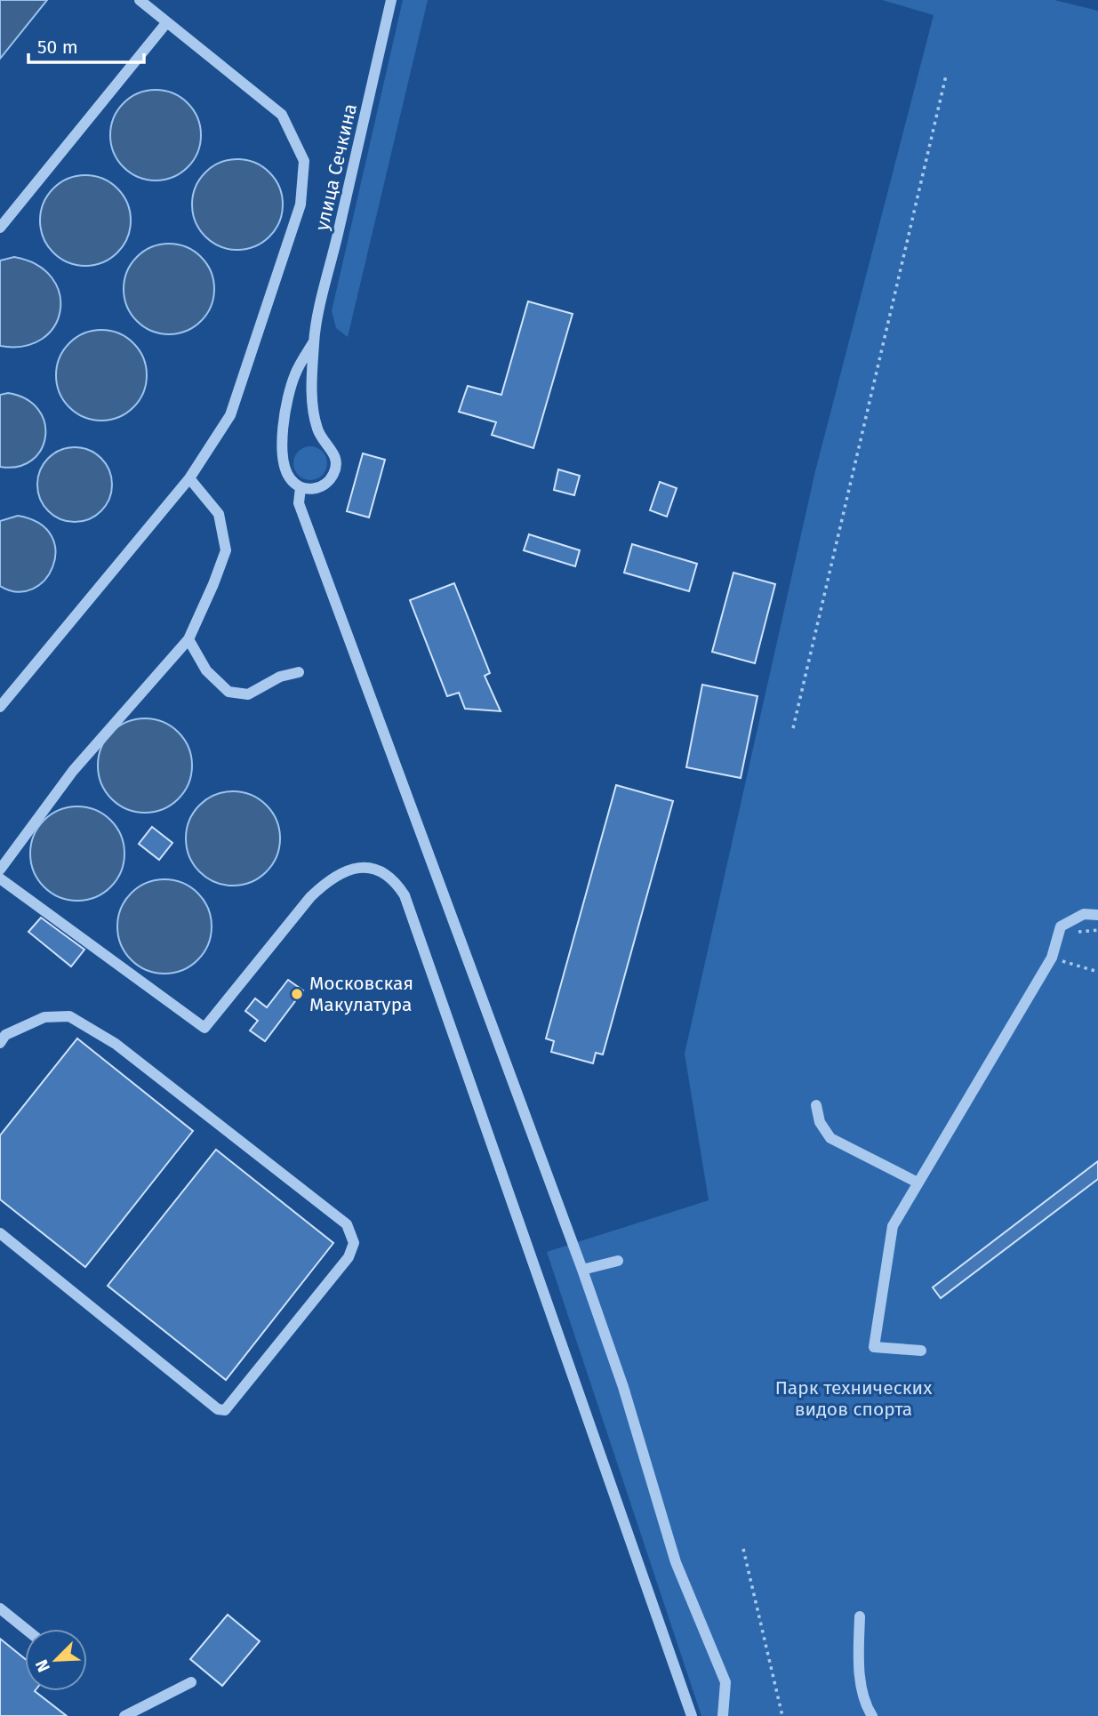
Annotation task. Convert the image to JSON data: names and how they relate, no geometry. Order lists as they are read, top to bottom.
{
  "streets": {
    "street": ["улица Сечкина"]
  },
  "parks": ["Парк технических видов спорта"],
  "places": ["Московская Макулатура"],
  "scale_bar": "50 m",
  "north": "bottom left"
}
